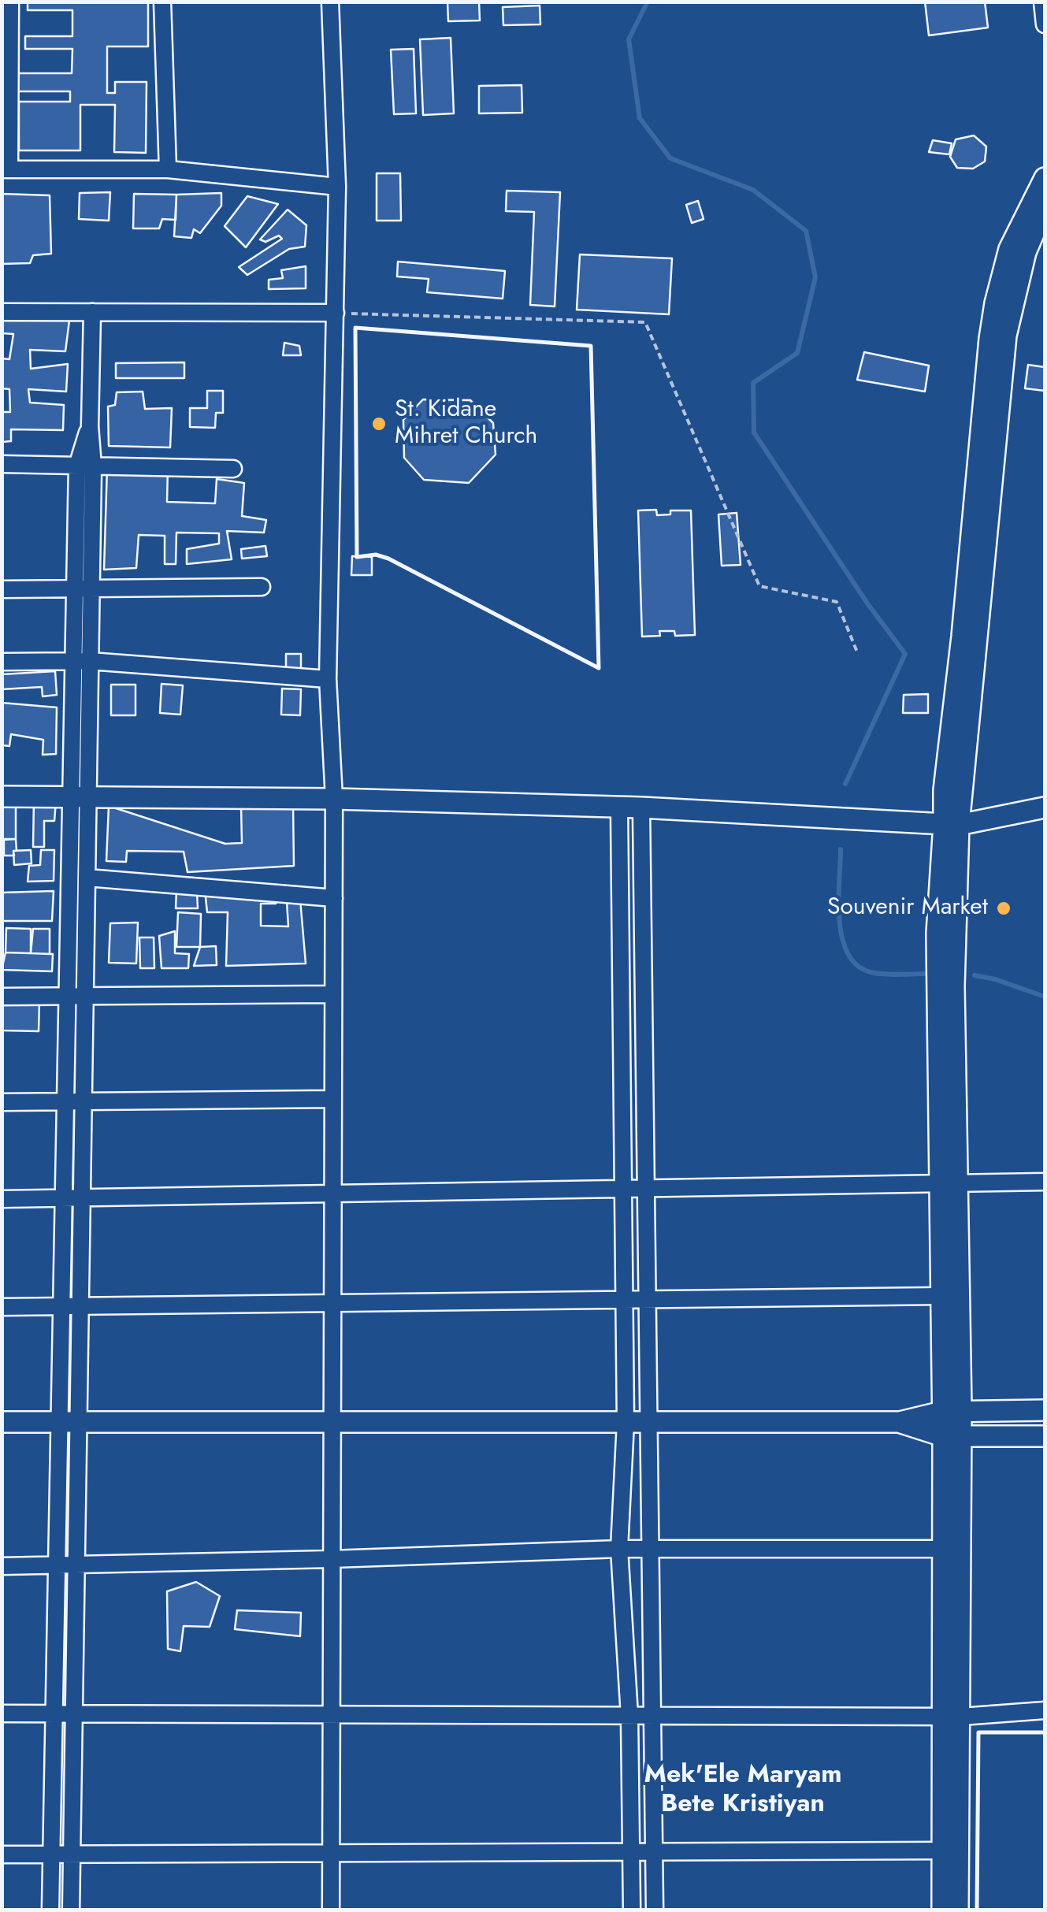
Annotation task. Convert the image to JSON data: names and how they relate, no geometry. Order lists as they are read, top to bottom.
{
  "districts": ["Mek'Ele Maryam Bete Kristiyan"],
  "places": ["St. Kidane Mihret Church", "Souvenir Market"]
}
